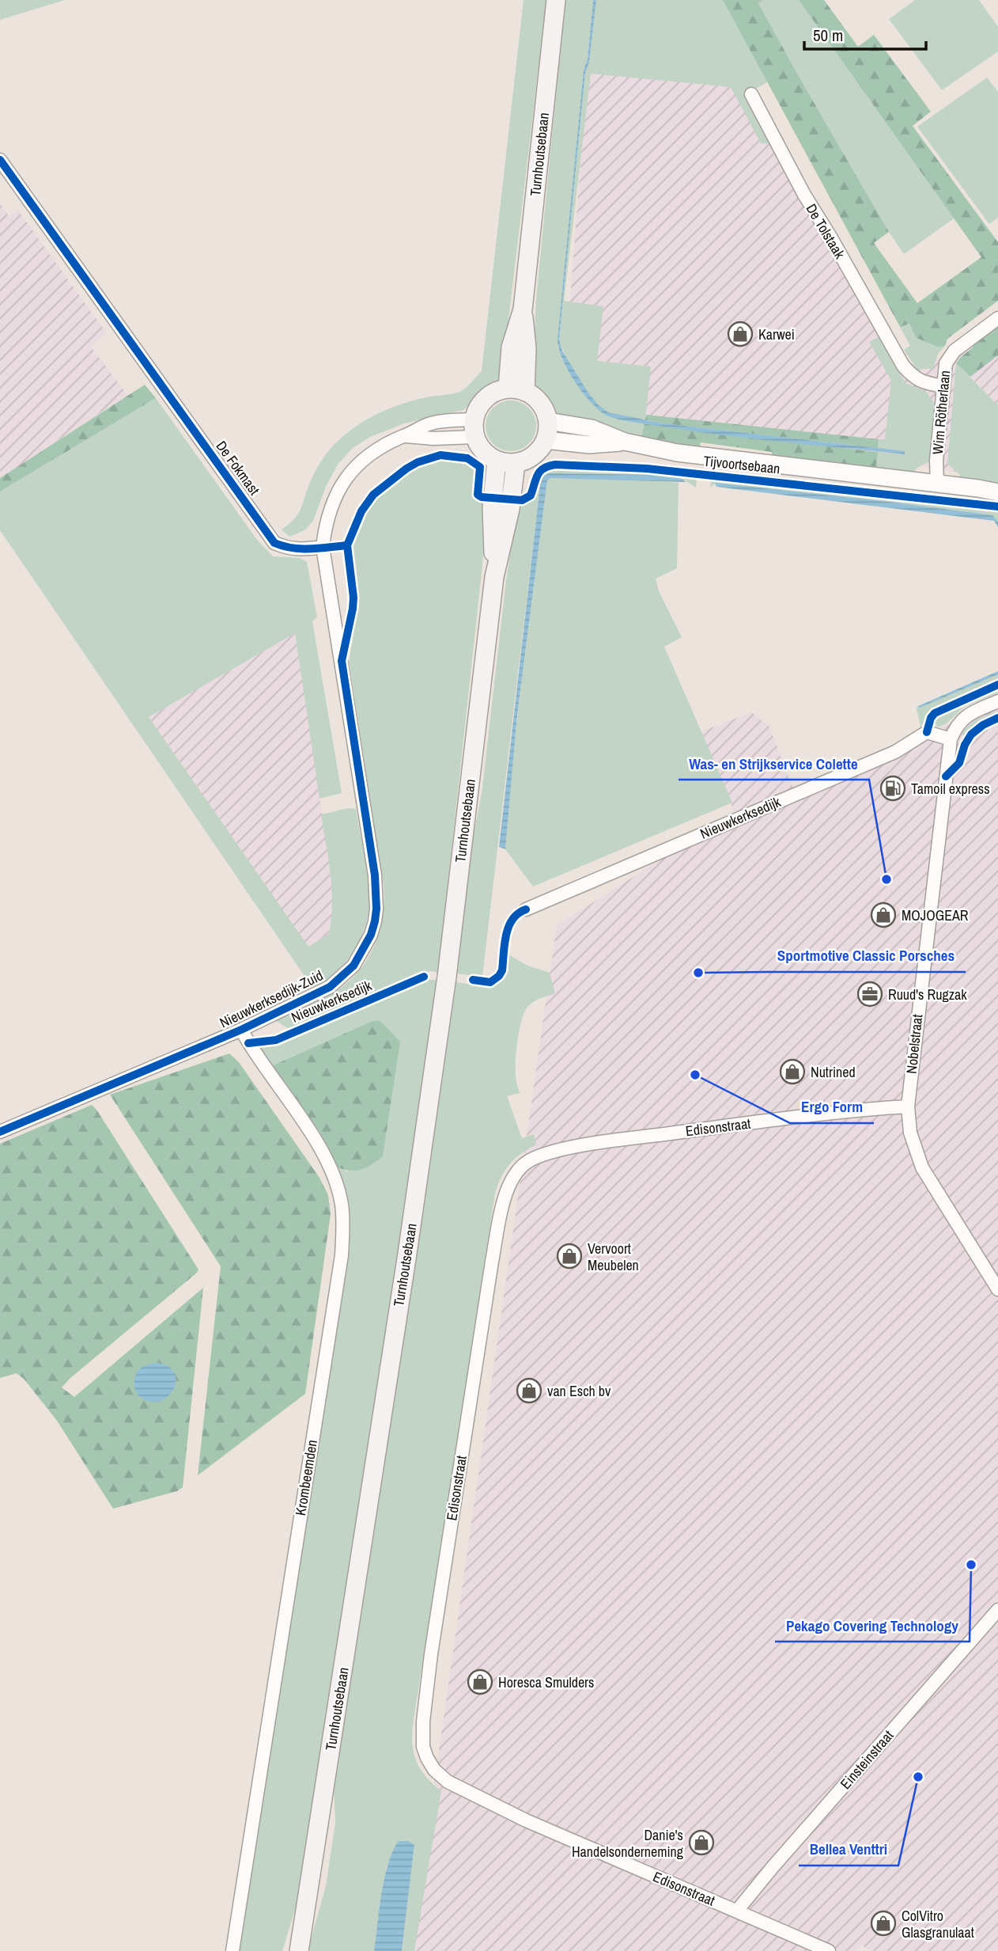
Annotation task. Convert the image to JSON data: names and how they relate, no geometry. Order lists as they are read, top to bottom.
{
  "streets": {
    "main road": ["Turnhoutsebaan"],
    "street": [
      "De Tolstaak",
      "Wim Rötherlaan",
      "Tijvoortsebaan",
      "De Fokmast",
      "Nieuwkerksedijk",
      "Nieuwkerksedijk-Zuid",
      "Nobelstraat",
      "Edisonstraat",
      "Krombeemden",
      "Einsteinstraat"
    ]
  },
  "crossings": [
    ["Turnhoutsebaan", "Tijvoortsebaan"],
    ["De Tolstaak", "Wim Rötherlaan"],
    ["Wim Rötherlaan", "Tijvoortsebaan"],
    ["De Fokmast", "Nieuwkerksedijk-Zuid"],
    ["Nieuwkerksedijk", "Nobelstraat"],
    ["Nieuwkerksedijk-Zuid", "Krombeemden"],
    ["Nobelstraat", "Edisonstraat"],
    ["Edisonstraat", "Einsteinstraat"]
  ],
  "places": {
    "shop": [
      "Karwei",
      "MOJOGEAR",
      "Nutrined",
      "Vervoort Meubelen",
      "van Esch bv",
      "Horesca Smulders",
      "Danie's Handelsonderneming",
      "ColVitro Glasgranulaat"
    ],
    "fuel station": ["Tamoil express"],
    "other": [
      "Was- en Strijkservice Colette",
      "Sportmotive Classic Porsches",
      "Ergo Form",
      "Pekago Covering Technology",
      "Bellea Venttri"
    ],
    "office": ["Ruud's Rugzak"]
  },
  "scale_bar": "50 m"
}
